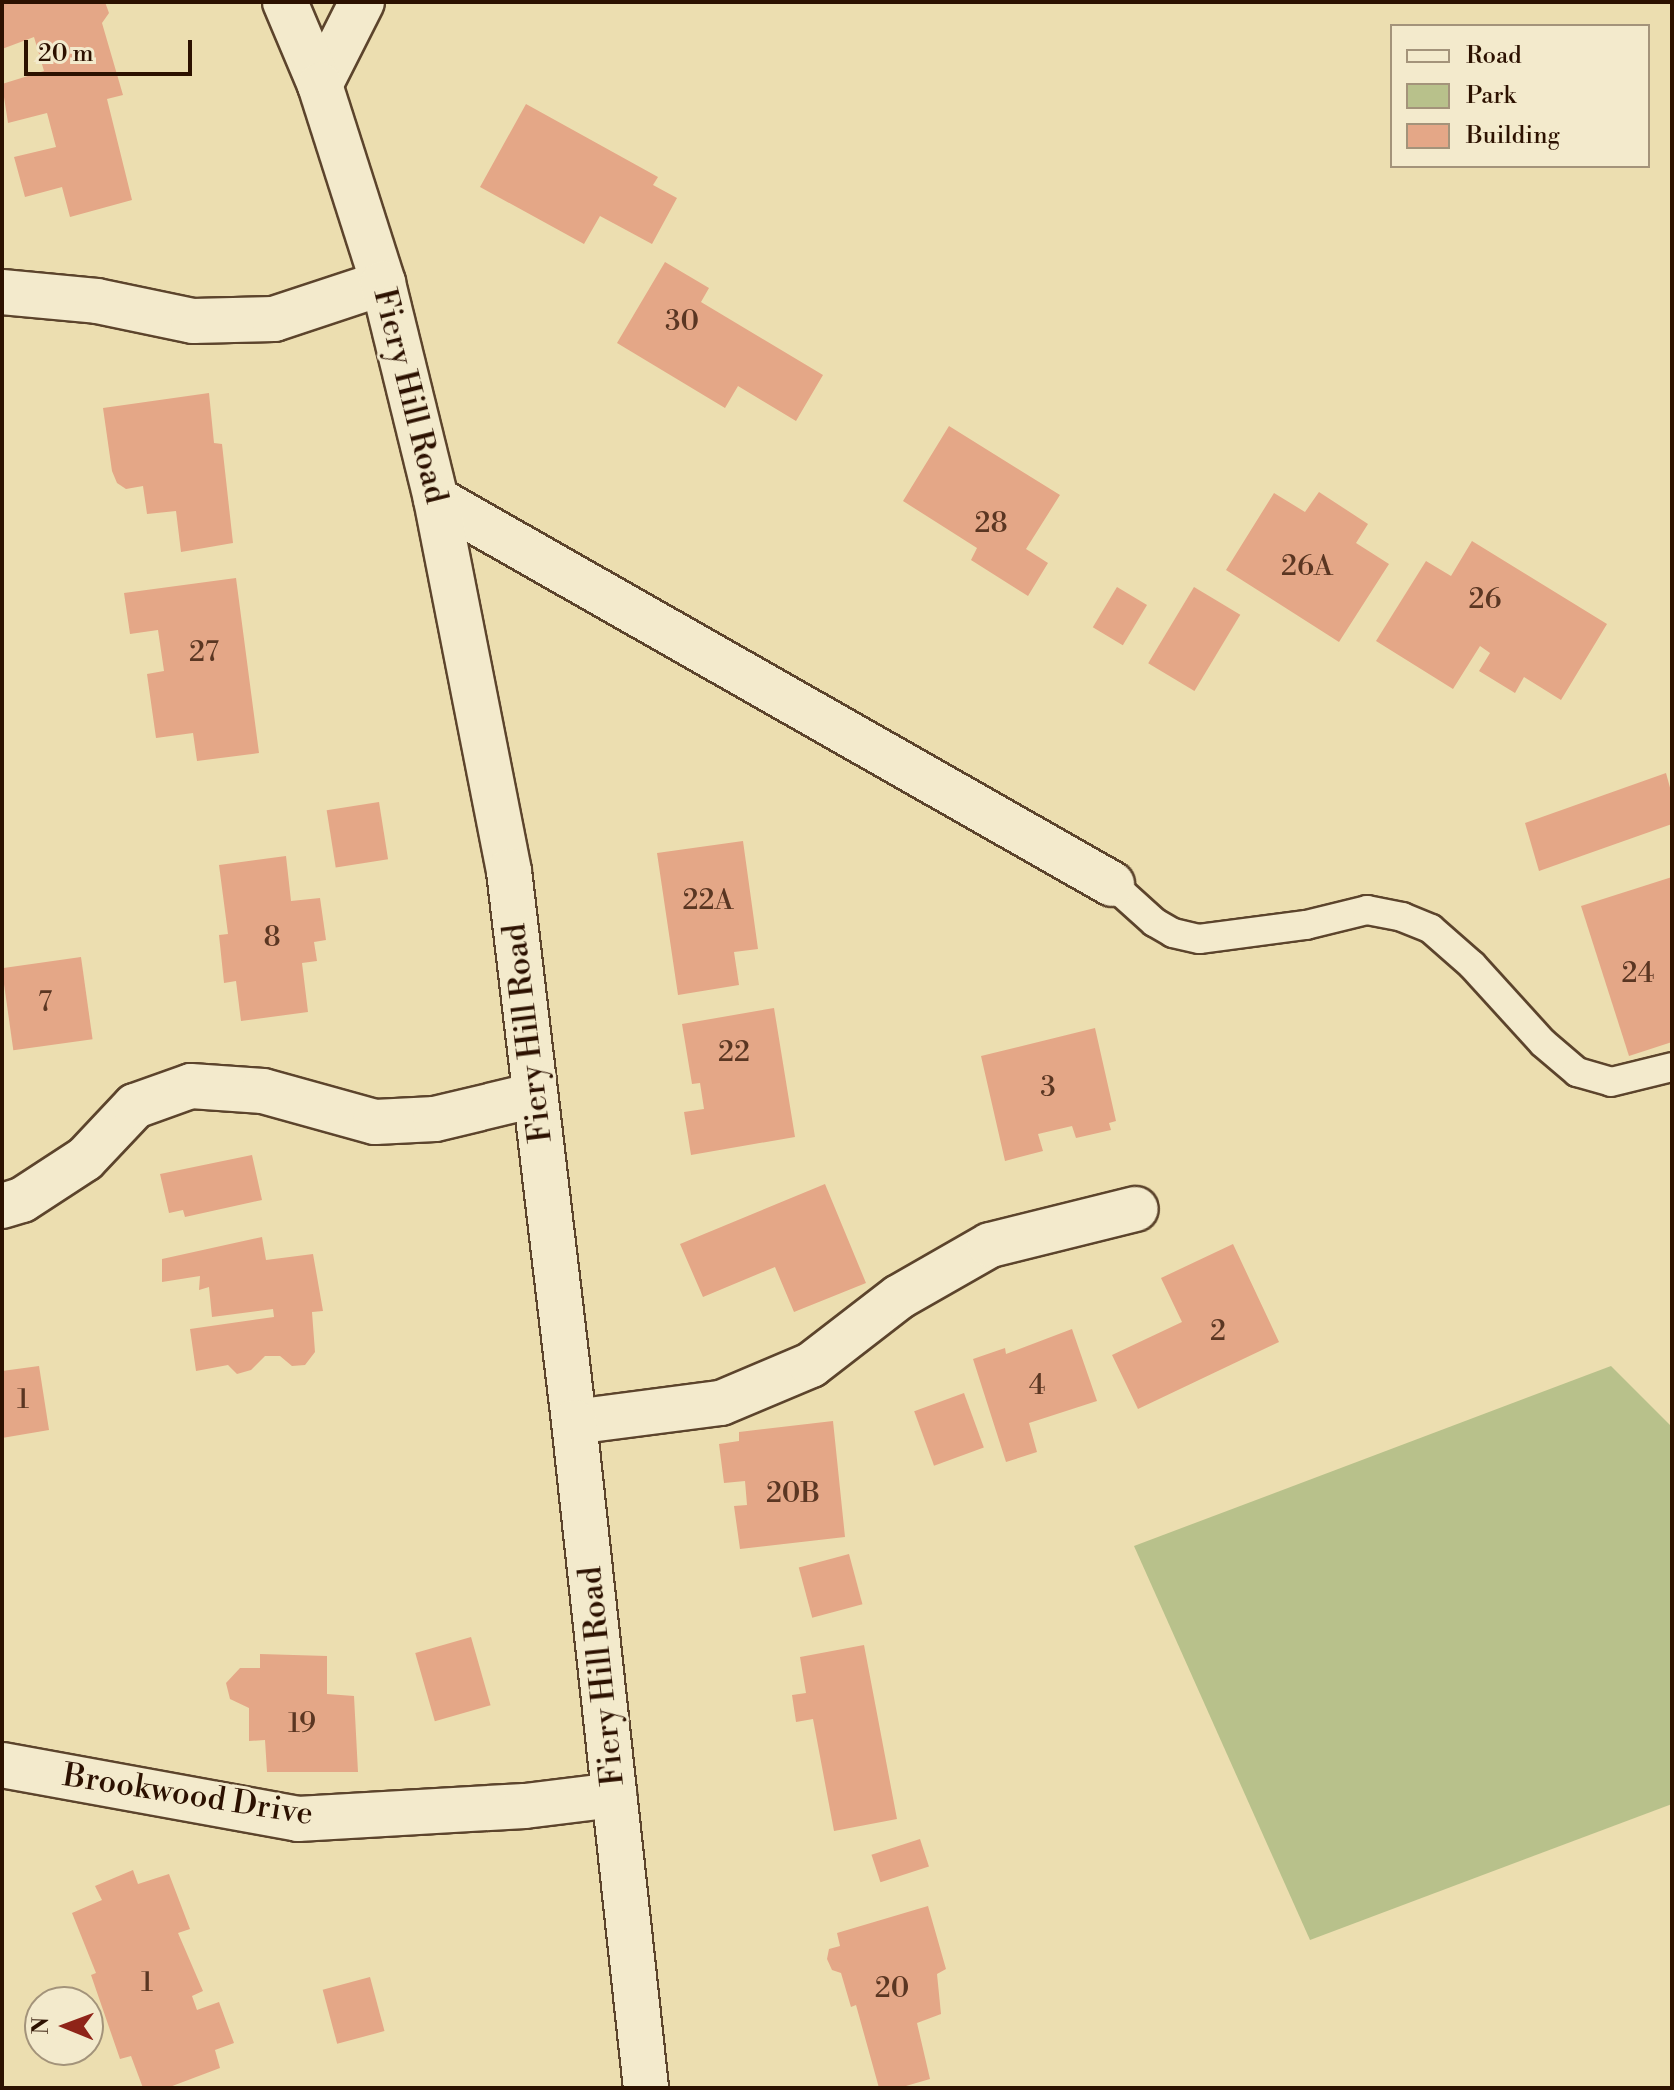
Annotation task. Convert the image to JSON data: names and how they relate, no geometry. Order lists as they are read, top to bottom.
{
  "streets": {
    "street": ["Fiery Hill Road", "Brookwood Drive"]
  },
  "crossings": [
    ["Fiery Hill Road", "Brookwood Drive"]
  ],
  "house_numbers": [
    "30",
    "28",
    "26A",
    "26",
    "27",
    "22A",
    "8",
    "24",
    "7",
    "22",
    "3",
    "2",
    "4",
    "1",
    "20B",
    "19",
    "1",
    "20"
  ],
  "legend": ["Road", "Park", "Building"],
  "scale_bar": "20 m",
  "north": "left"
}
